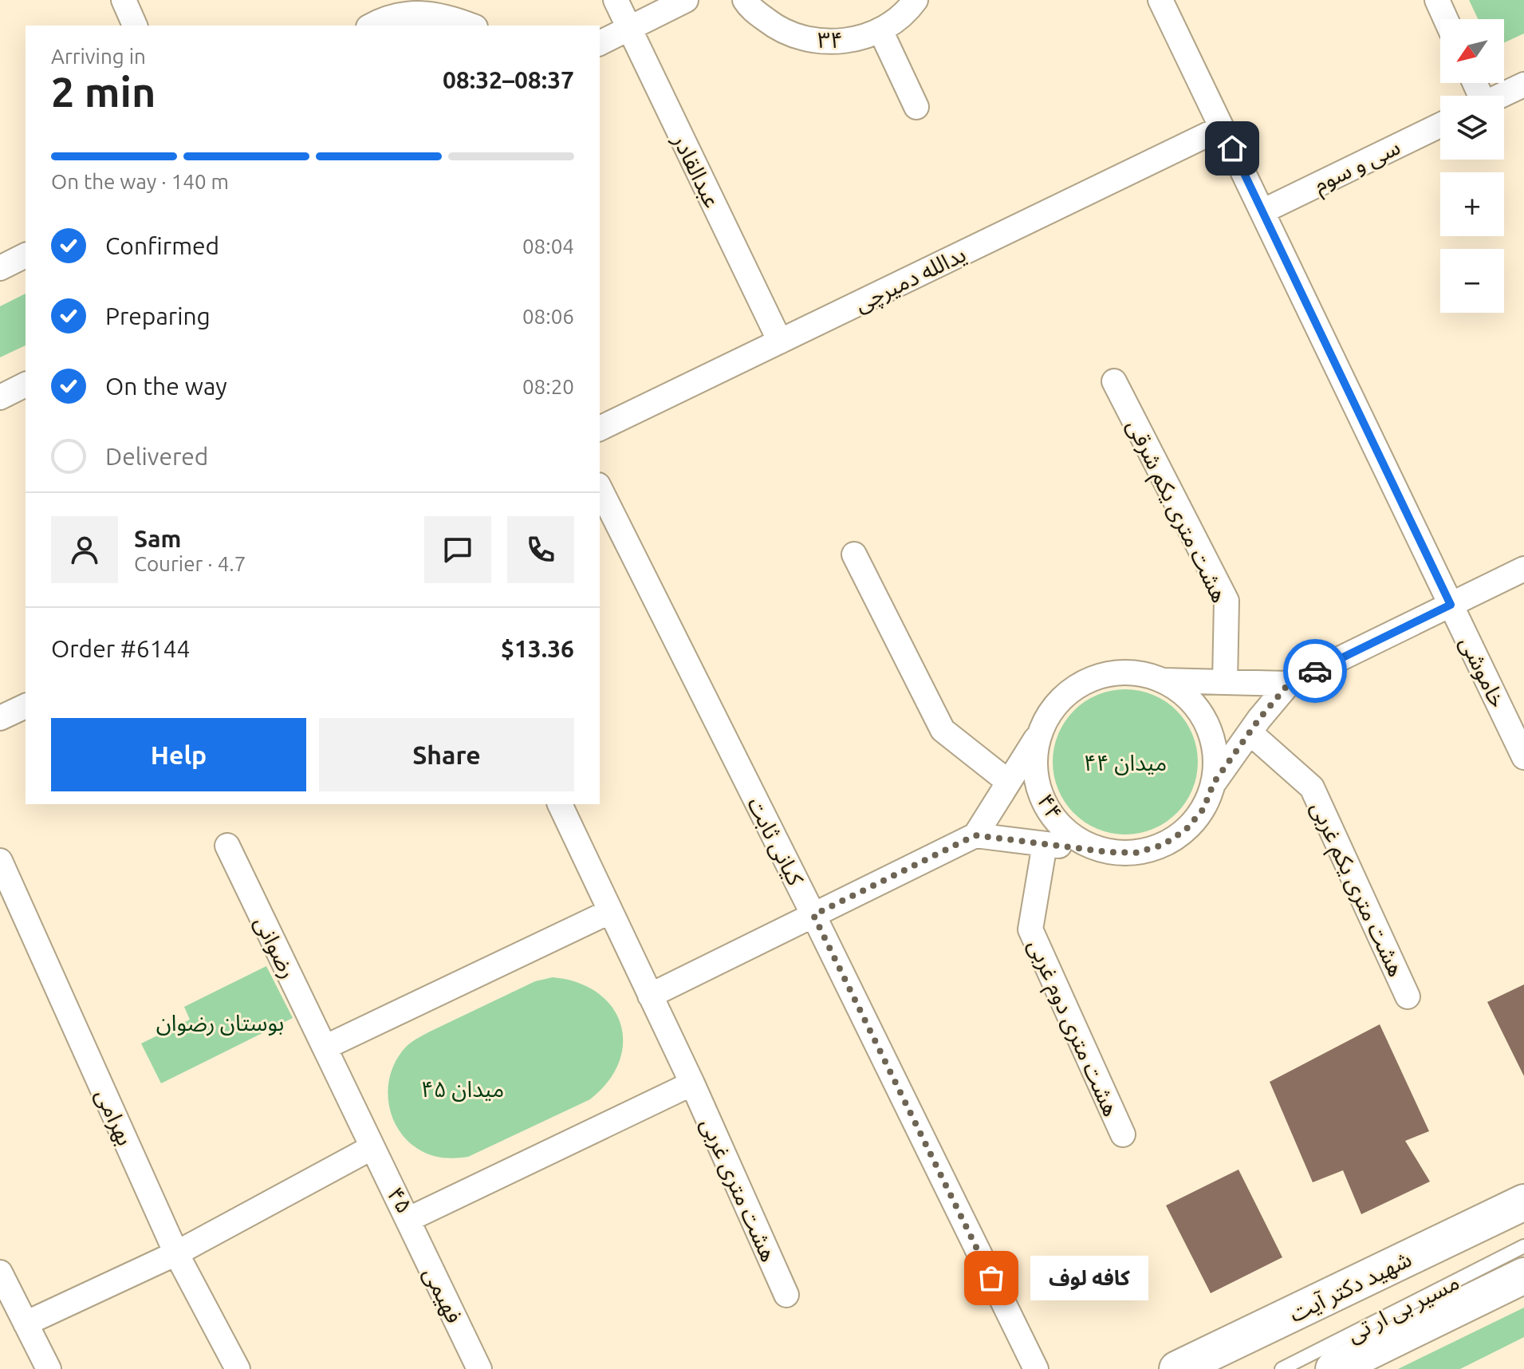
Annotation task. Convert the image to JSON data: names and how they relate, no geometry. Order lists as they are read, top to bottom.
{
  "streets": {
    "main road": ["شهید دکتر آیت"],
    "street": [
      "۳۴",
      "سی و سوم",
      "عبدالقادر",
      "یدالله دمیرچی",
      "هشت متری یکم شرقی",
      "خاموشی",
      "۴۴",
      "کیانی ثابت",
      "هشت متری یکم غربی",
      "رضوانی",
      "هشت متری دوم غربی",
      "بهرامی",
      "هشت متری غربی",
      "۴۵",
      "فهیمی"
    ],
    "lane": ["مسیر بی ار تی"]
  },
  "crossings": [
    ["سی و سوم", "خاموشی"],
    ["عبدالقادر", "یدالله دمیرچی"],
    ["یدالله دمیرچی", "خاموشی"],
    ["رضوانی", "۴۵"],
    ["هشت متری غربی", "۴۵"],
    ["۴۵", "فهیمی"]
  ],
  "parks": ["میدان ۴۴", "بوستان رضوان", "میدان ۴۵"],
  "places": ["کافه لوف"],
  "north": "bottom left",
  "page": {
    "map_buttons": ["+", "−"],
    "heading": ["2 min", "Arriving in", "08:32–08:37"],
    "panel": [
      "Sam",
      "Courier · 4.7",
      "Order #6144",
      "$13.36"
    ],
    "bar": "On the way · 140 m",
    "list": [
      ["Confirmed", "08:04"],
      ["Preparing", "08:06"],
      ["On the way", "08:20"],
      "Delivered"
    ],
    "buttons": ["Help", "Share"],
    "bubble": "کافه لوف"
  }
}
